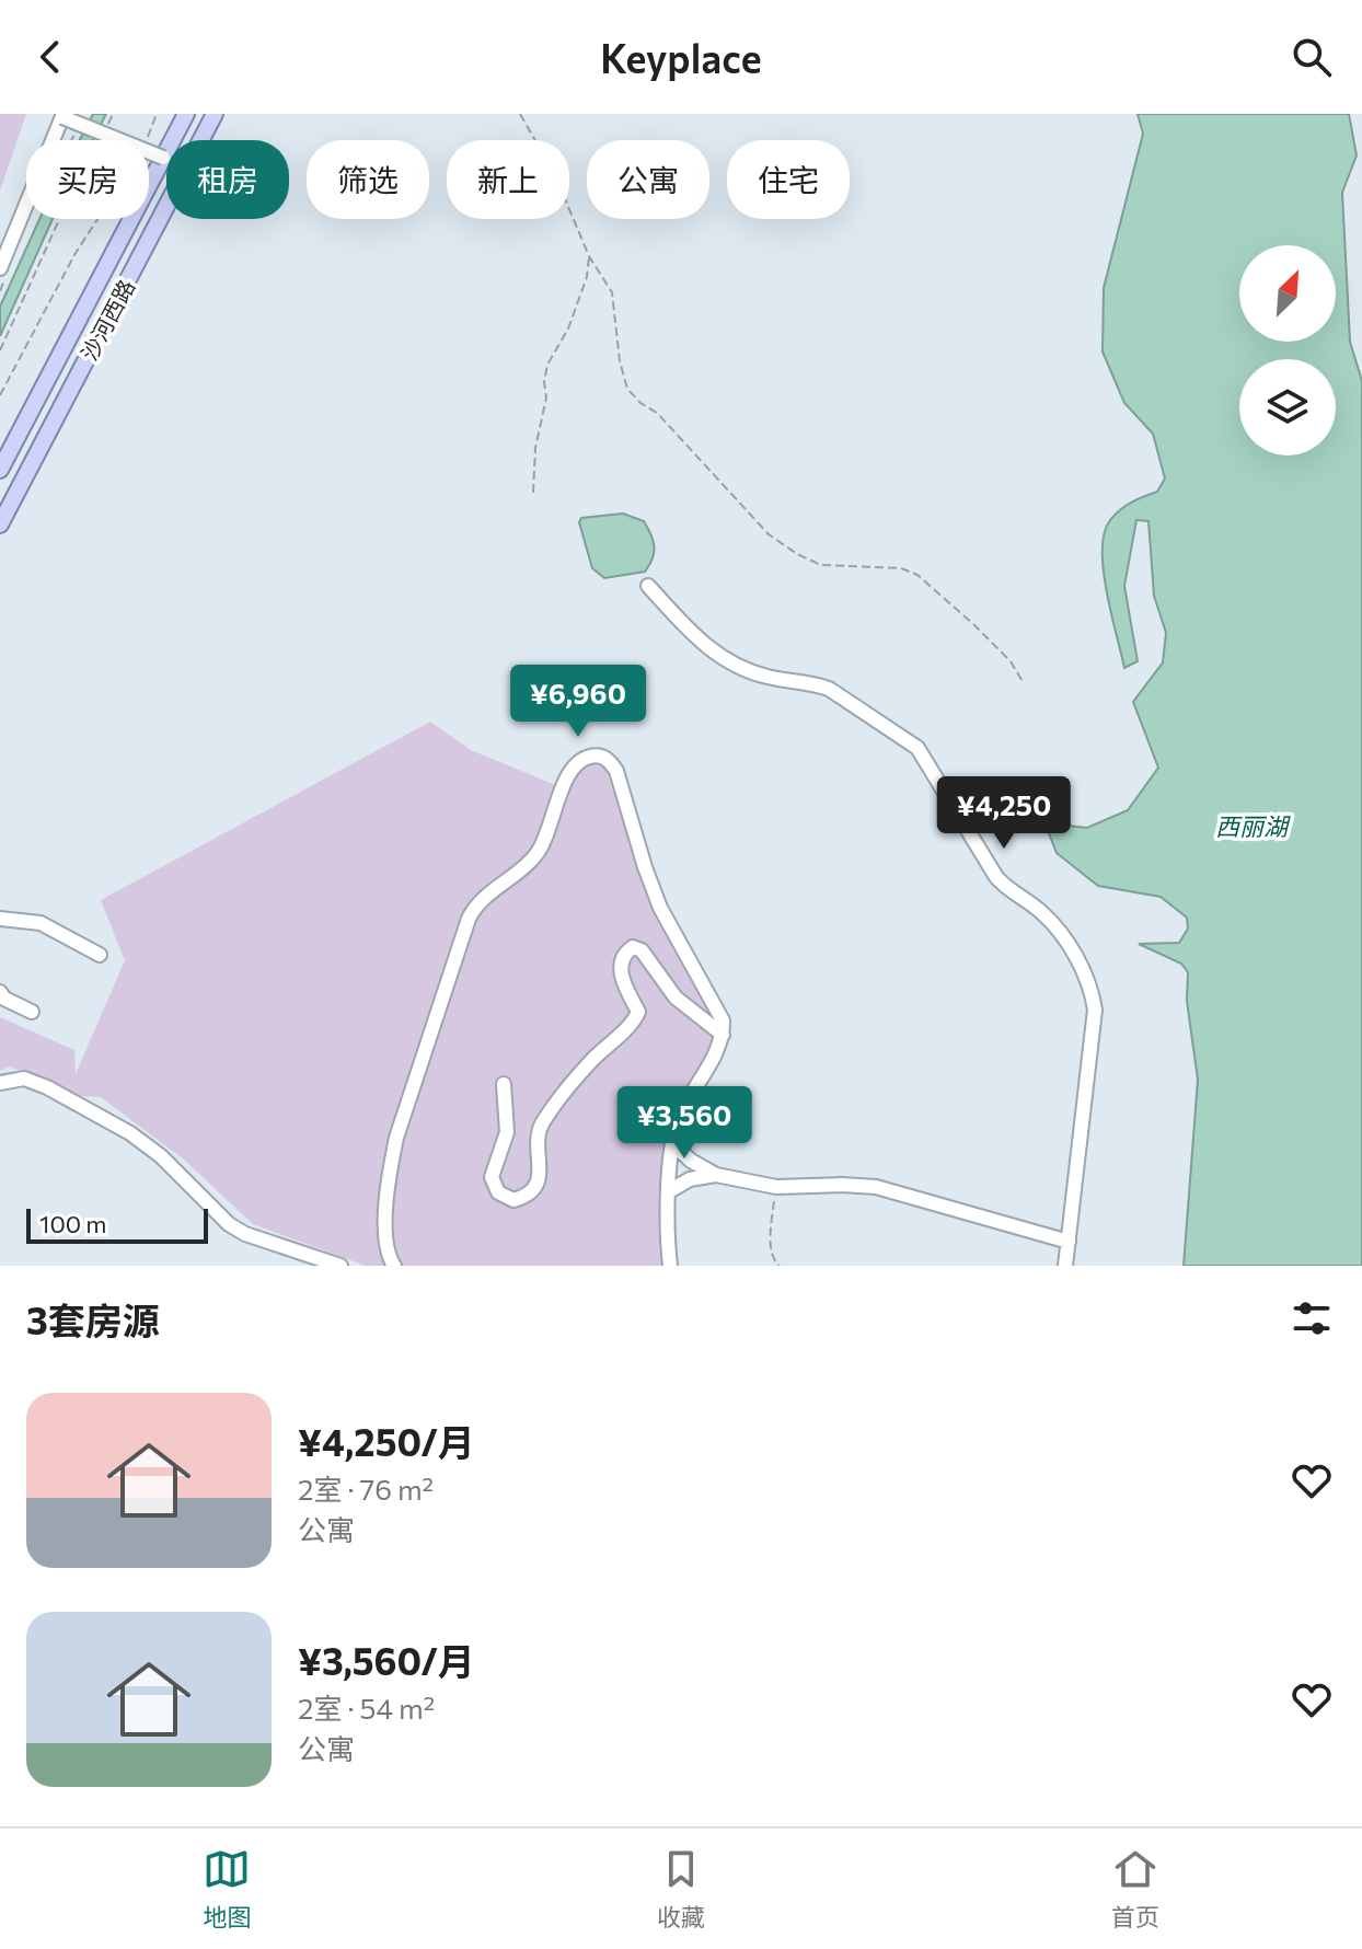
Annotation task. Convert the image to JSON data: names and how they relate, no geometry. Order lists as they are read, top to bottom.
{
  "streets": {
    "main road": ["沙河西路"]
  },
  "water": ["西丽湖"],
  "scale_bar": "100 m",
  "north": "top right",
  "page": {
    "header": "Keyplace",
    "chip": [
      "买房",
      "租房",
      "筛选",
      "新上",
      "公寓",
      "住宅"
    ],
    "price": ["¥6,960", "¥4,250", "¥3,560"],
    "scale": "100 m",
    "heading": "3套房源",
    "list": [
      {
        "name": "¥4,250/月",
        "note": "2室 · 76 m² · 公寓"
      },
      {
        "name": "¥3,560/月",
        "note": "2室 · 54 m² · 公寓"
      }
    ],
    "tabs": ["地图", "收藏", "首页"]
  }
}
